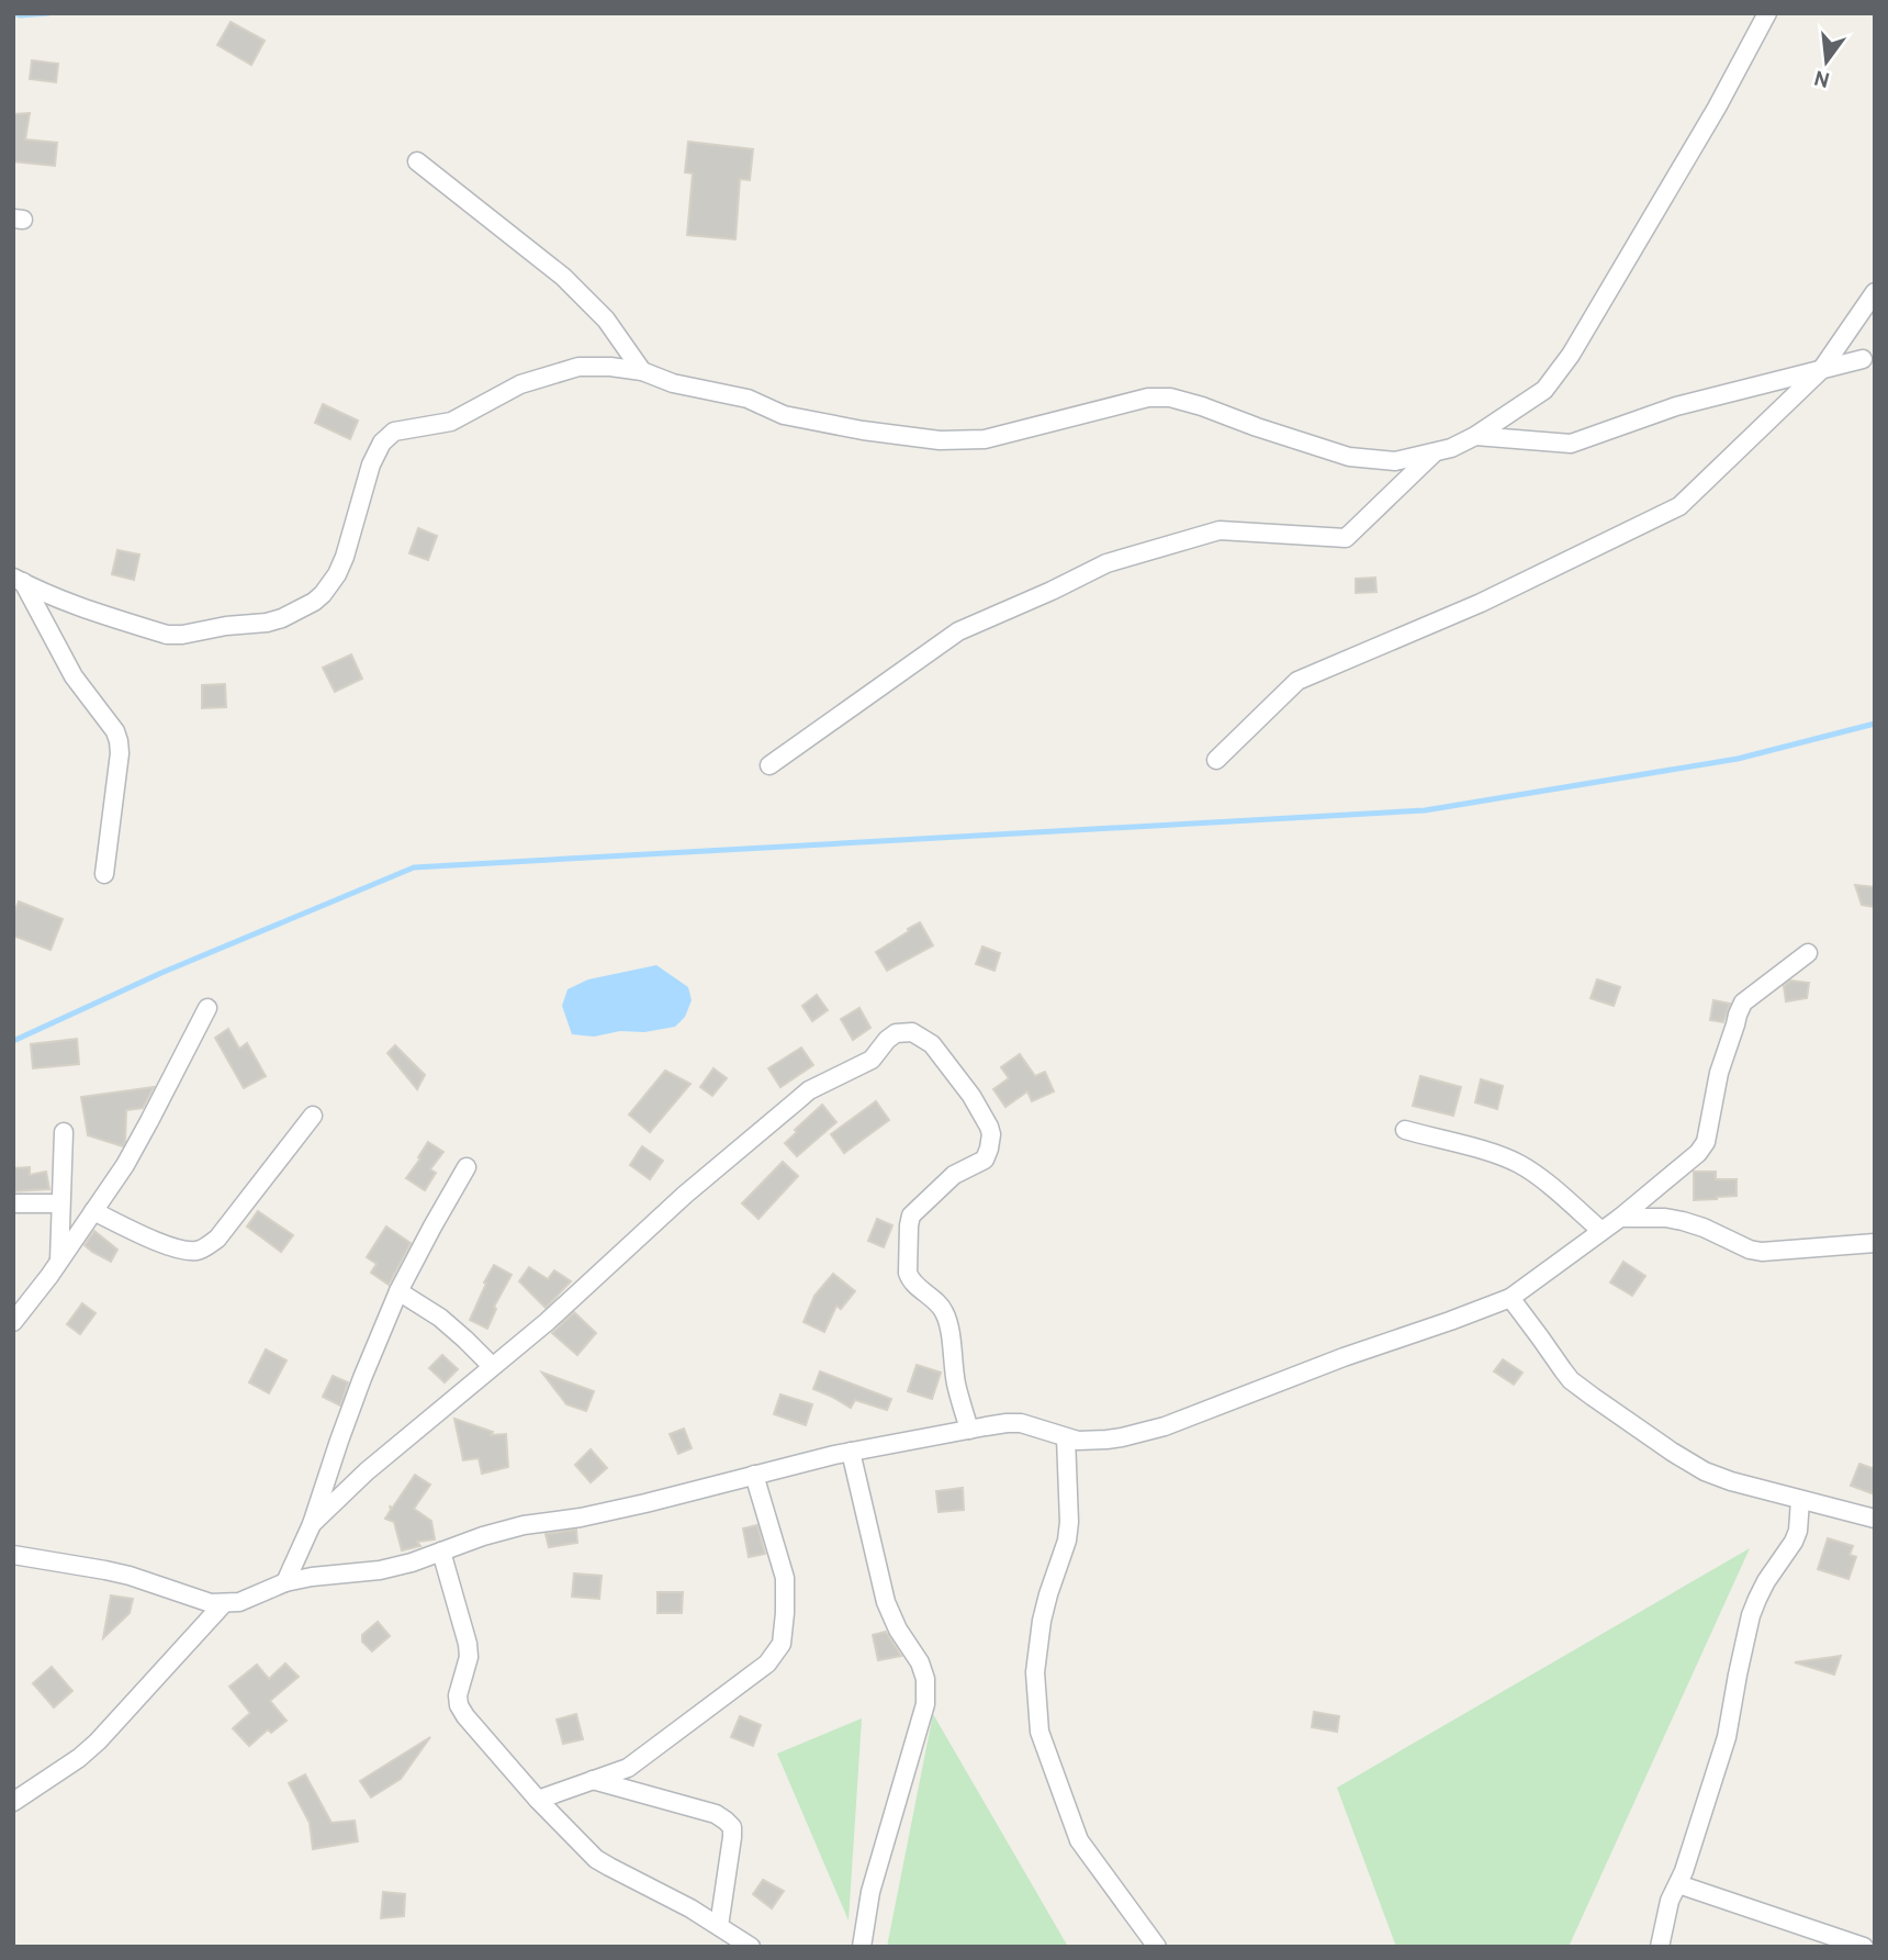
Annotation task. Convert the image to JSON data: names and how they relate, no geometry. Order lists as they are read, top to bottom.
{
  "north": "bottom"
}
